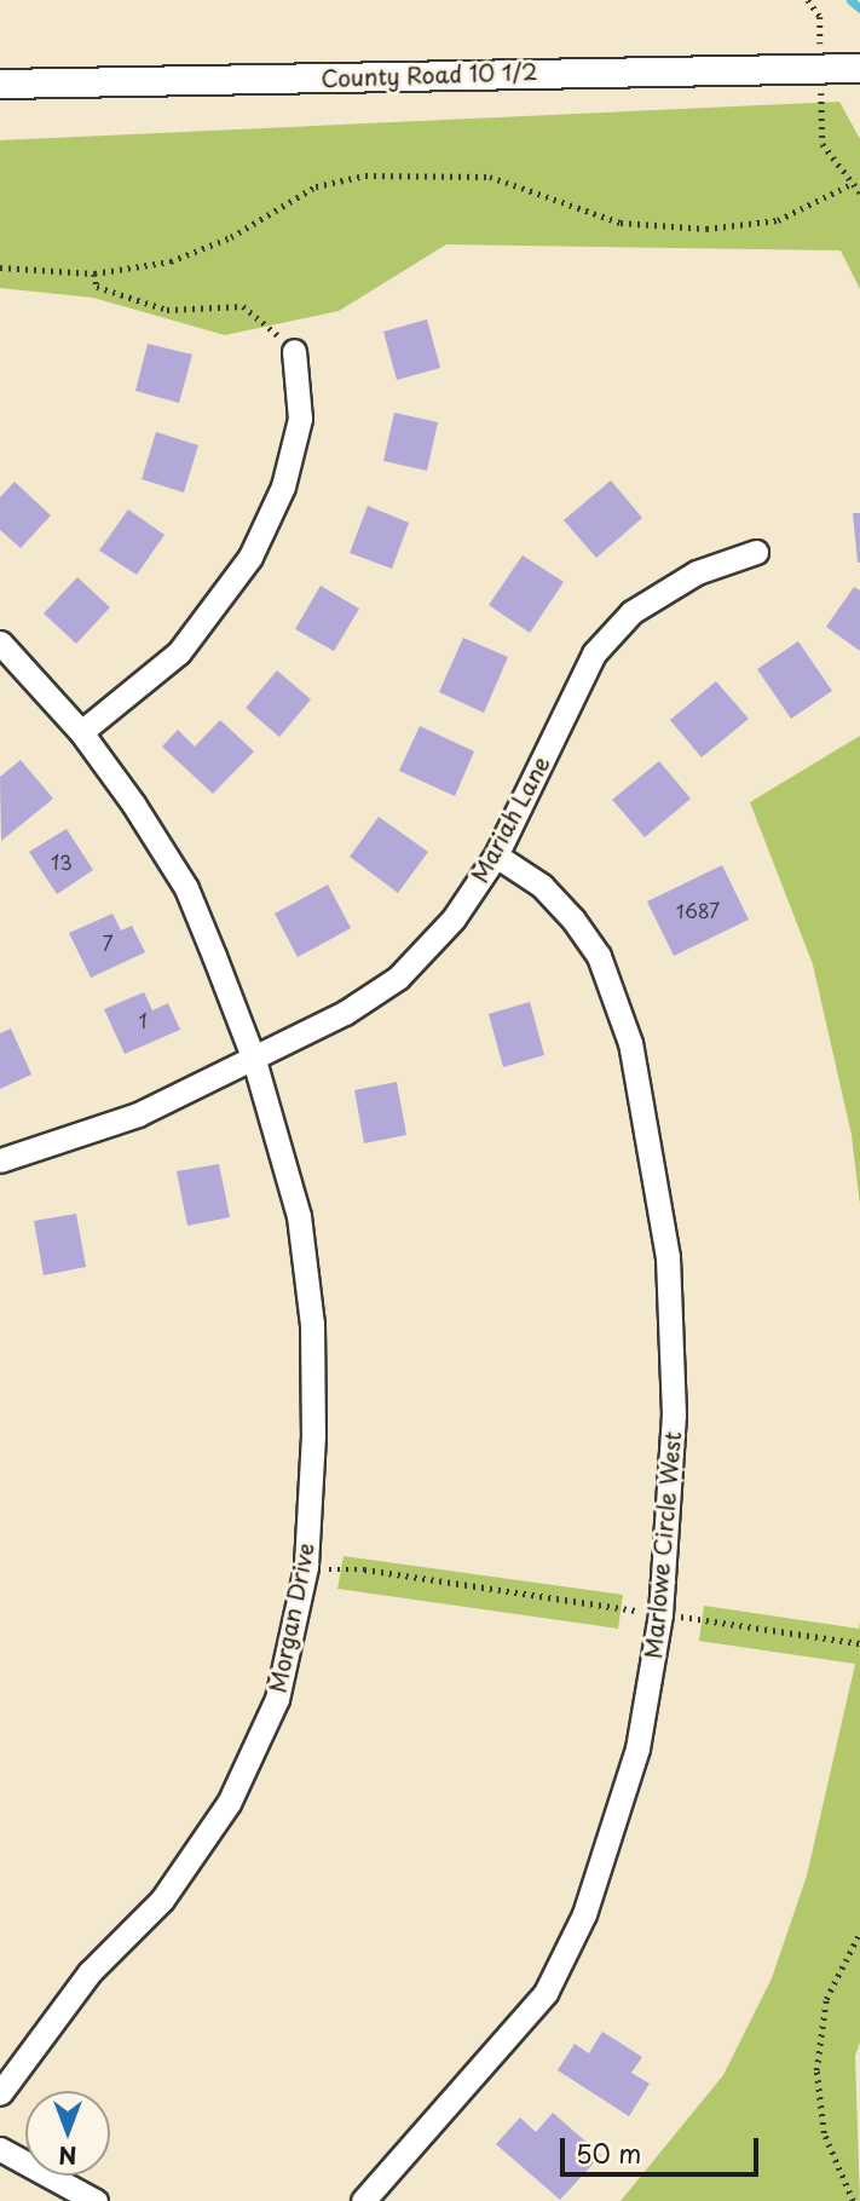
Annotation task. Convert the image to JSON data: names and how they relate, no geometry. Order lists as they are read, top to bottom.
{
  "streets": {
    "street": [
      "County Road 10 1/2",
      "Mariah Lane",
      "Marlowe Circle West",
      "Morgan Drive"
    ]
  },
  "crossings": [
    ["Mariah Lane", "Marlowe Circle West"],
    ["Mariah Lane", "Morgan Drive"]
  ],
  "house_numbers": [
    "13",
    "1687",
    "7",
    "1"
  ],
  "scale_bar": "50 m",
  "north": "bottom"
}
